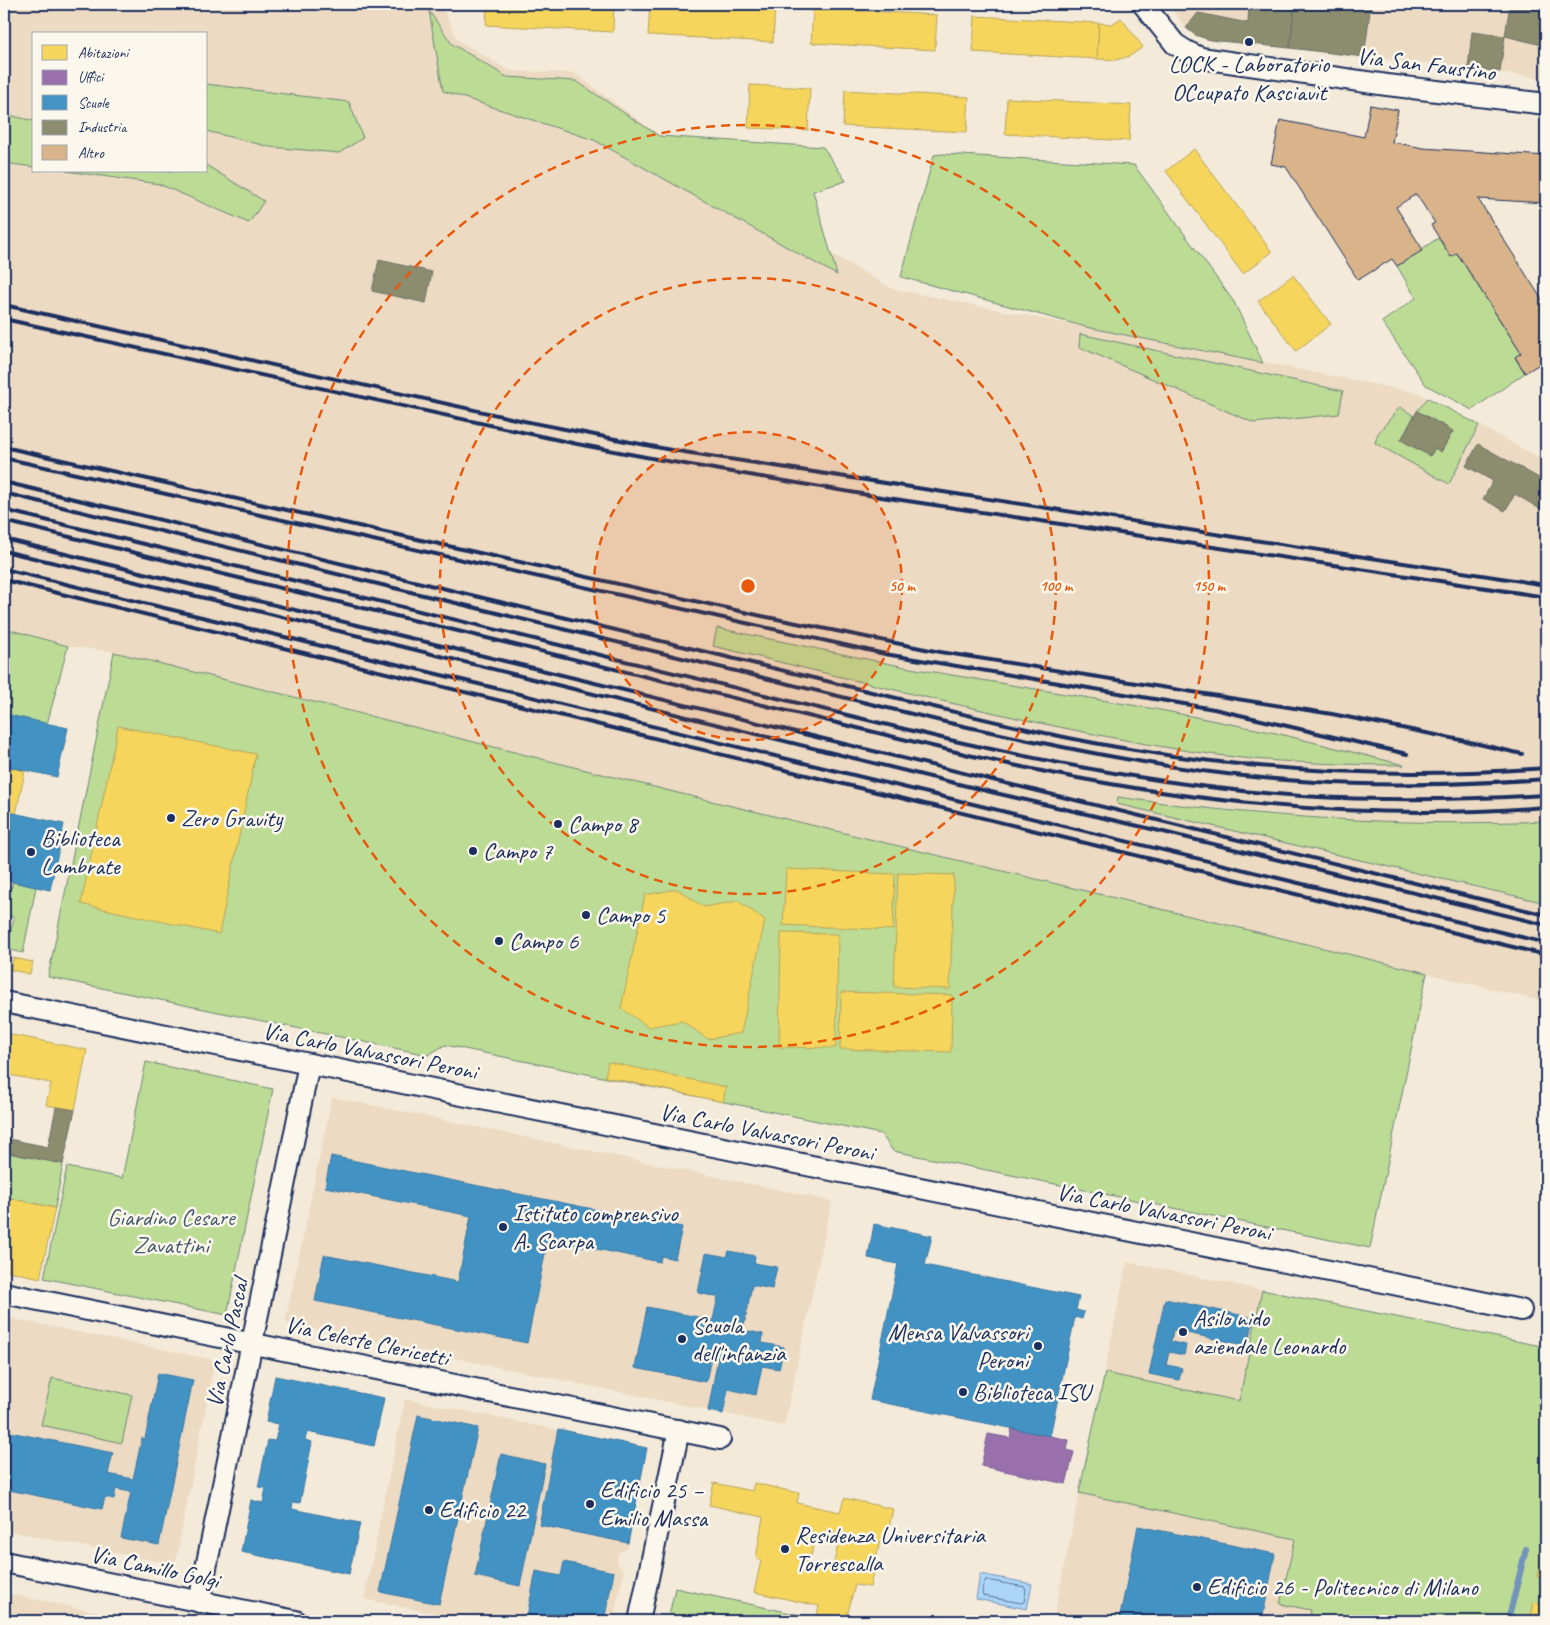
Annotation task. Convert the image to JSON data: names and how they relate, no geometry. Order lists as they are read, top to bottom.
{
  "streets": {
    "street": [
      "Via San Faustino",
      "Via Carlo Valvassori Peroni",
      "Via Celeste Clericetti",
      "Via Carlo Pascal",
      "Via Camillo Golgi"
    ]
  },
  "crossings": [
    ["Via Carlo Valvassori Peroni", "Via Carlo Pascal"],
    ["Via Celeste Clericetti", "Via Carlo Pascal"],
    ["Via Carlo Pascal", "Via Camillo Golgi"]
  ],
  "parks": ["Giardino Cesare Zavattini"],
  "places": [
    "LOCK - Laboratorio OCcupato Kasciavìt",
    "Zero Gravity",
    "Campo 8",
    "Campo 7",
    "Biblioteca Lambrate",
    "Campo 5",
    "Campo 6",
    "Istituto comprensivo A. Scarpa",
    "Asilo nido aziendale Leonardo",
    "Scuola dell'infanzia",
    "Mensa Valvassori Peroni",
    "Biblioteca ISU",
    "Edificio 25 – Emilio Massa",
    "Edificio 22",
    "Residenza Universitaria Torrescalla",
    "Edificio 26 - Politecnico di Milano"
  ],
  "legend": [
    "Abitazioni",
    "Uffici",
    "Scuole",
    "Industria",
    "Altro"
  ],
  "rings": ["50 m", "100 m", "150 m"]
}
